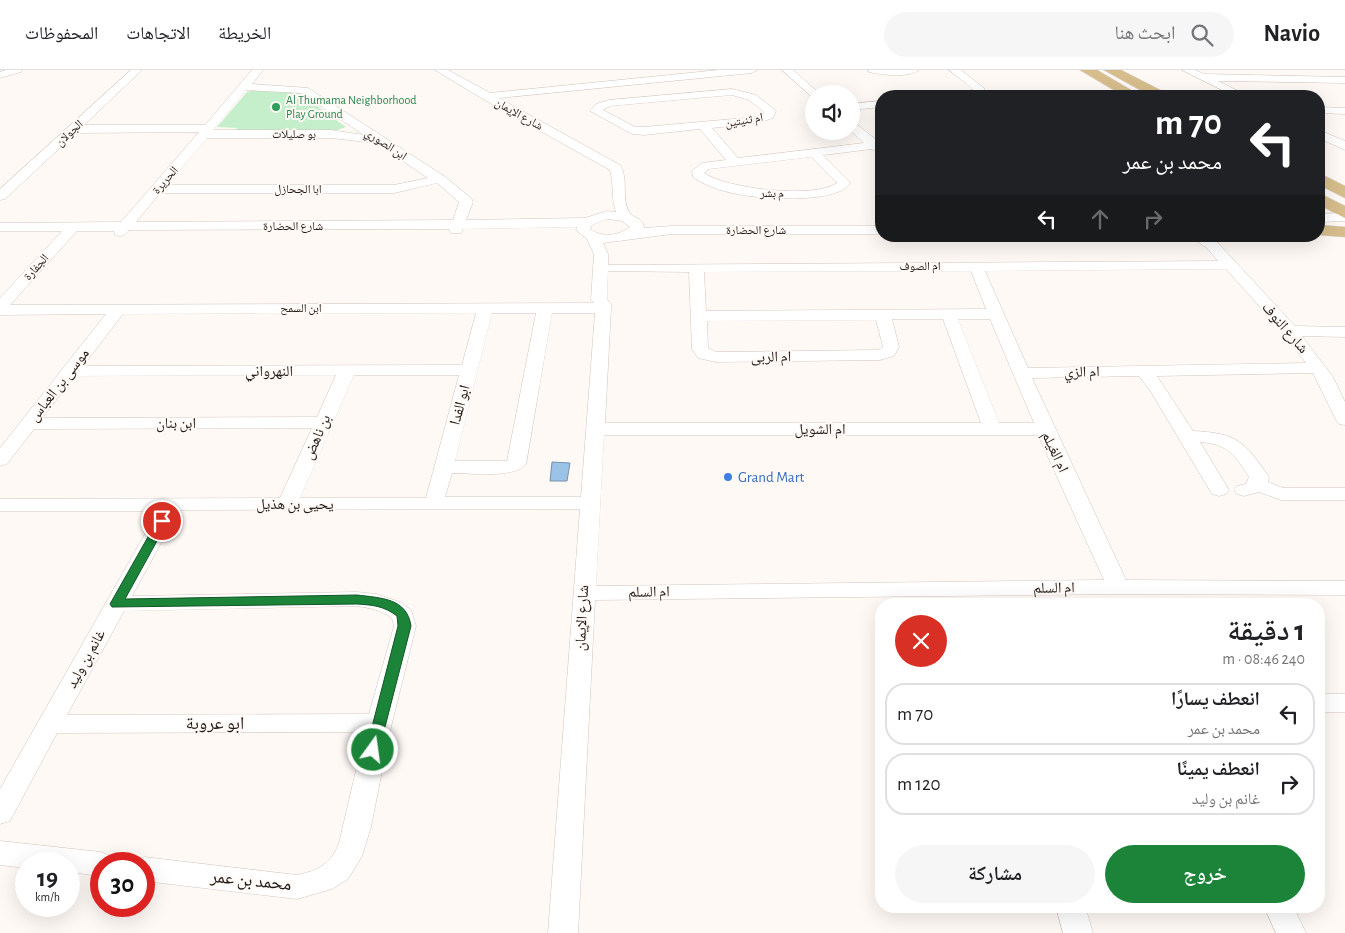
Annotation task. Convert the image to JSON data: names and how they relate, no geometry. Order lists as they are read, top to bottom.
{
  "streets": {
    "street": [
      "شارع الإيمان",
      "ام ثنيتين",
      "الجولان",
      "بو صليلات",
      "ابن الصوري",
      "الحريرة",
      "ابا الجحازل",
      "م بشر",
      "شارع الحضارة",
      "ام الصوف",
      "الجفارة",
      "ابن السمح",
      "شارع النوف",
      "ام الربى",
      "النهرواني",
      "ام الزي",
      "موسى بن العباس",
      "ابو الفدا",
      "ابن بنان",
      "ام الشويل",
      "بن ناهض",
      "ام الغيلم",
      "يحيى بن هذيل",
      "ام السلم",
      "غانم بن وليد",
      "ابو عروبة",
      "محمد بن عمر"
    ]
  },
  "crossings": [
    ["شارع الإيمان", "شارع الحضارة"],
    ["شارع الإيمان", "ام الصوف"],
    ["شارع الإيمان", "ابن السمح"],
    ["شارع الإيمان", "ام الشويل"],
    ["شارع الإيمان", "يحيى بن هذيل"],
    ["شارع الإيمان", "ام السلم"],
    ["بو صليلات", "ابن الصوري"],
    ["بو صليلات", "الحريرة"],
    ["ابن الصوري", "الحريرة"],
    ["ابن الصوري", "ابا الجحازل"],
    ["ابن الصوري", "شارع الحضارة"],
    ["الحريرة", "ابا الجحازل"],
    ["الحريرة", "شارع الحضارة"],
    ["شارع الحضارة", "الجفارة"],
    ["ام الصوف", "شارع النوف"],
    ["ام الصوف", "ام الربى"],
    ["ام الصوف", "ام الغيلم"],
    ["الجفارة", "ابن السمح"],
    ["ابن السمح", "موسى بن العباس"],
    ["ابن السمح", "ابو الفدا"],
    ["شارع النوف", "ام الزي"],
    ["النهرواني", "موسى بن العباس"],
    ["النهرواني", "ابو الفدا"],
    ["النهرواني", "بن ناهض"],
    ["ام الزي", "ام الغيلم"],
    ["موسى بن العباس", "ابن بنان"],
    ["ابو الفدا", "يحيى بن هذيل"],
    ["ابن بنان", "بن ناهض"],
    ["ام الشويل", "ام الغيلم"],
    ["بن ناهض", "يحيى بن هذيل"],
    ["ام الغيلم", "ام السلم"],
    ["يحيى بن هذيل", "غانم بن وليد"],
    ["غانم بن وليد", "ابو عروبة"],
    ["غانم بن وليد", "محمد بن عمر"],
    ["ابو عروبة", "محمد بن عمر"]
  ],
  "places": ["Al Thumama Neighborhood Play Ground", "Grand Mart"],
  "page": {
    "header": "Navio",
    "search": "ابحث هنا",
    "nav": ["الخريطة", "الاتجاهات", "المحفوظات"],
    "turn": ["70 m", "محمد بن عمر"],
    "heading": ["1 دقيقة", "240 m · 08:46"],
    "list": [
      {
        "name": "انعطف يسارًا",
        "note": "محمد بن عمر",
        "value": "70 m"
      },
      {
        "name": "انعطف يمينًا",
        "note": "غانم بن وليد",
        "value": "120 m"
      }
    ],
    "buttons": ["خروج", "مشاركة"],
    "speed": "19 km/h",
    "limit": "30"
  }
}
